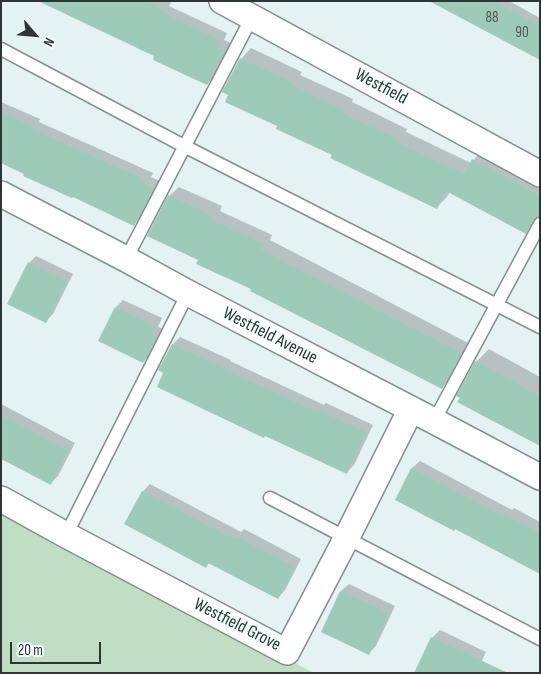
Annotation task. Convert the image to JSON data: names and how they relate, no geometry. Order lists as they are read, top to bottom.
{
  "streets": {
    "street": ["Westfield", "Westfield Avenue", "Westfield Grove"]
  },
  "crossings": [
    ["Westfield Avenue", "Westfield Grove"]
  ],
  "house_numbers": ["88", "90"],
  "scale_bar": "20 m",
  "north": "bottom right"
}
